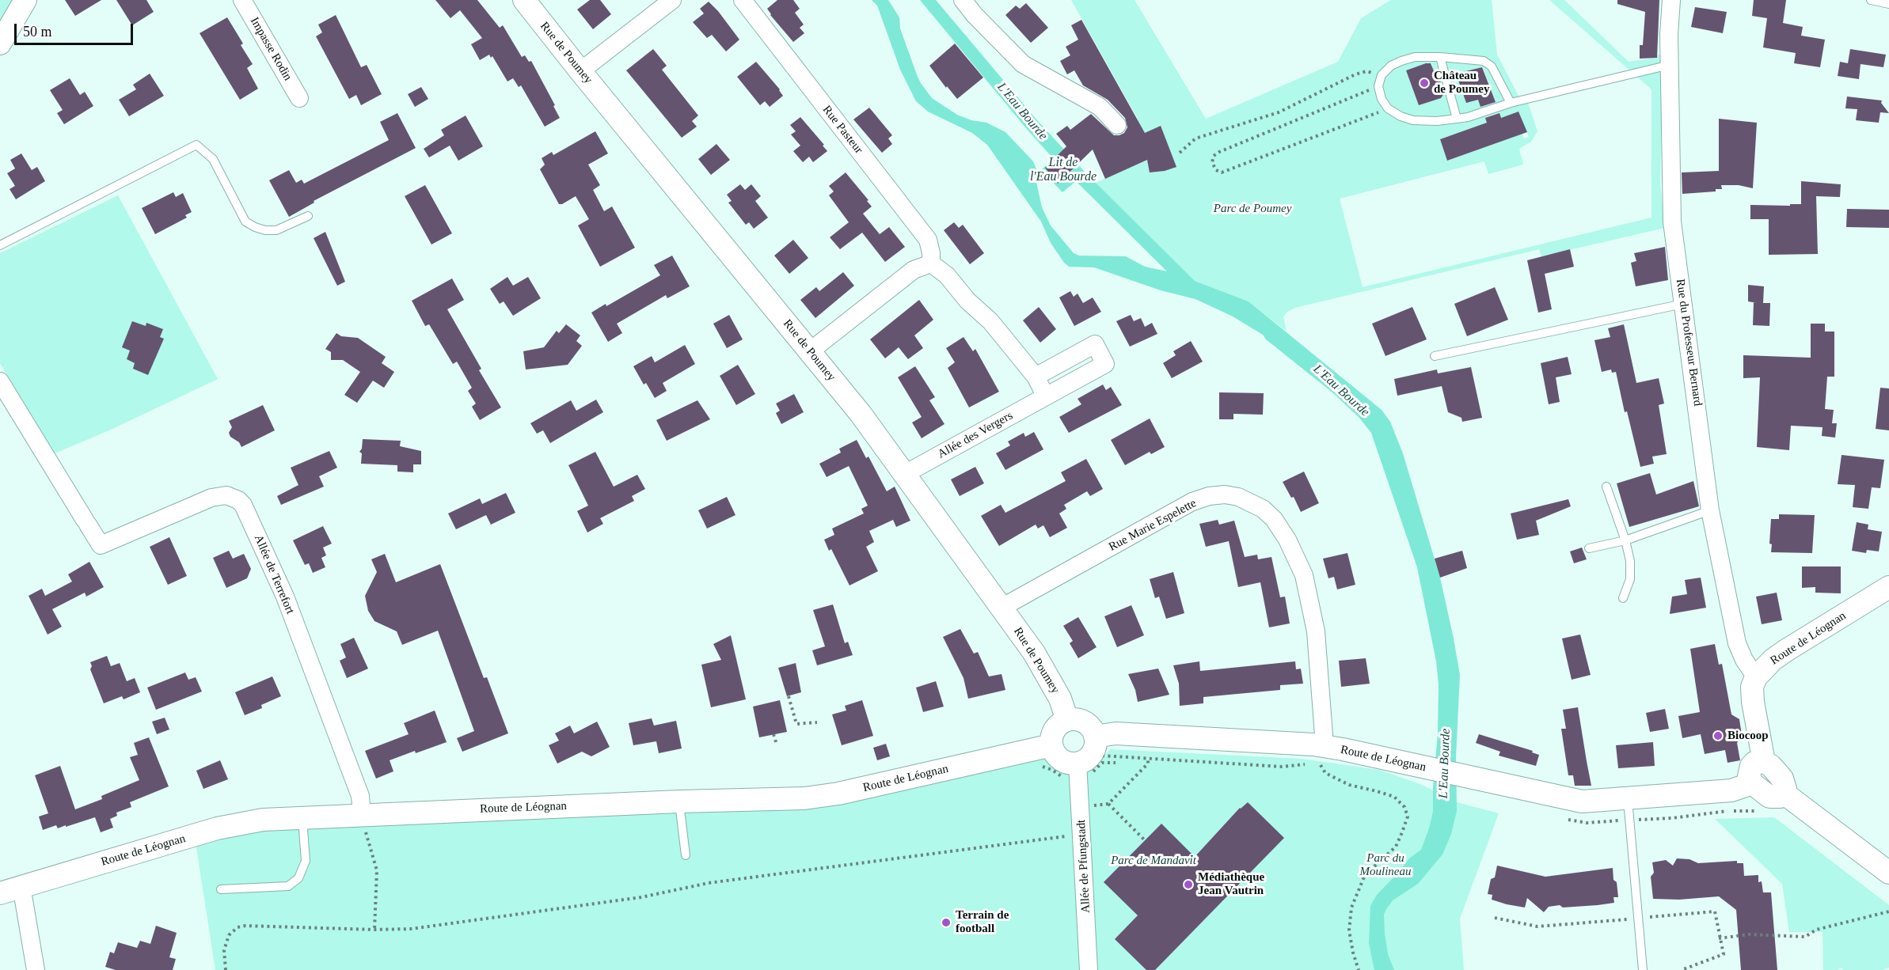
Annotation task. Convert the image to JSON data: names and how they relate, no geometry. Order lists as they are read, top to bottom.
{
  "streets": {
    "street": [
      "Impasse Rodin",
      "Rue de Poumey",
      "Rue Pasteur",
      "Rue du Professeur Bernard",
      "Allée des Vergers",
      "Rue Marie Espelette",
      "Allée de Terrefort",
      "Route de Léognan",
      "Allée de Pfungstadt"
    ]
  },
  "crossings": [
    ["Rue de Poumey", "Allée des Vergers"],
    ["Rue de Poumey", "Rue Marie Espelette"],
    ["Rue de Poumey", "Route de Léognan"],
    ["Rue de Poumey", "Allée de Pfungstadt"],
    ["Rue du Professeur Bernard", "Route de Léognan"],
    ["Rue Marie Espelette", "Route de Léognan"],
    ["Allée de Terrefort", "Route de Léognan"],
    ["Route de Léognan", "Allée de Pfungstadt"]
  ],
  "water": ["L'Eau Bourde", "Lit de l'Eau Bourde"],
  "parks": ["Parc de Poumey", "Parc du Moulineau", "Parc de Mandavit"],
  "places": [
    "Château de Poumey",
    "Biocoop",
    "Médiathèque Jean Vautrin",
    "Terrain de football"
  ],
  "scale_bar": "50 m"
}
